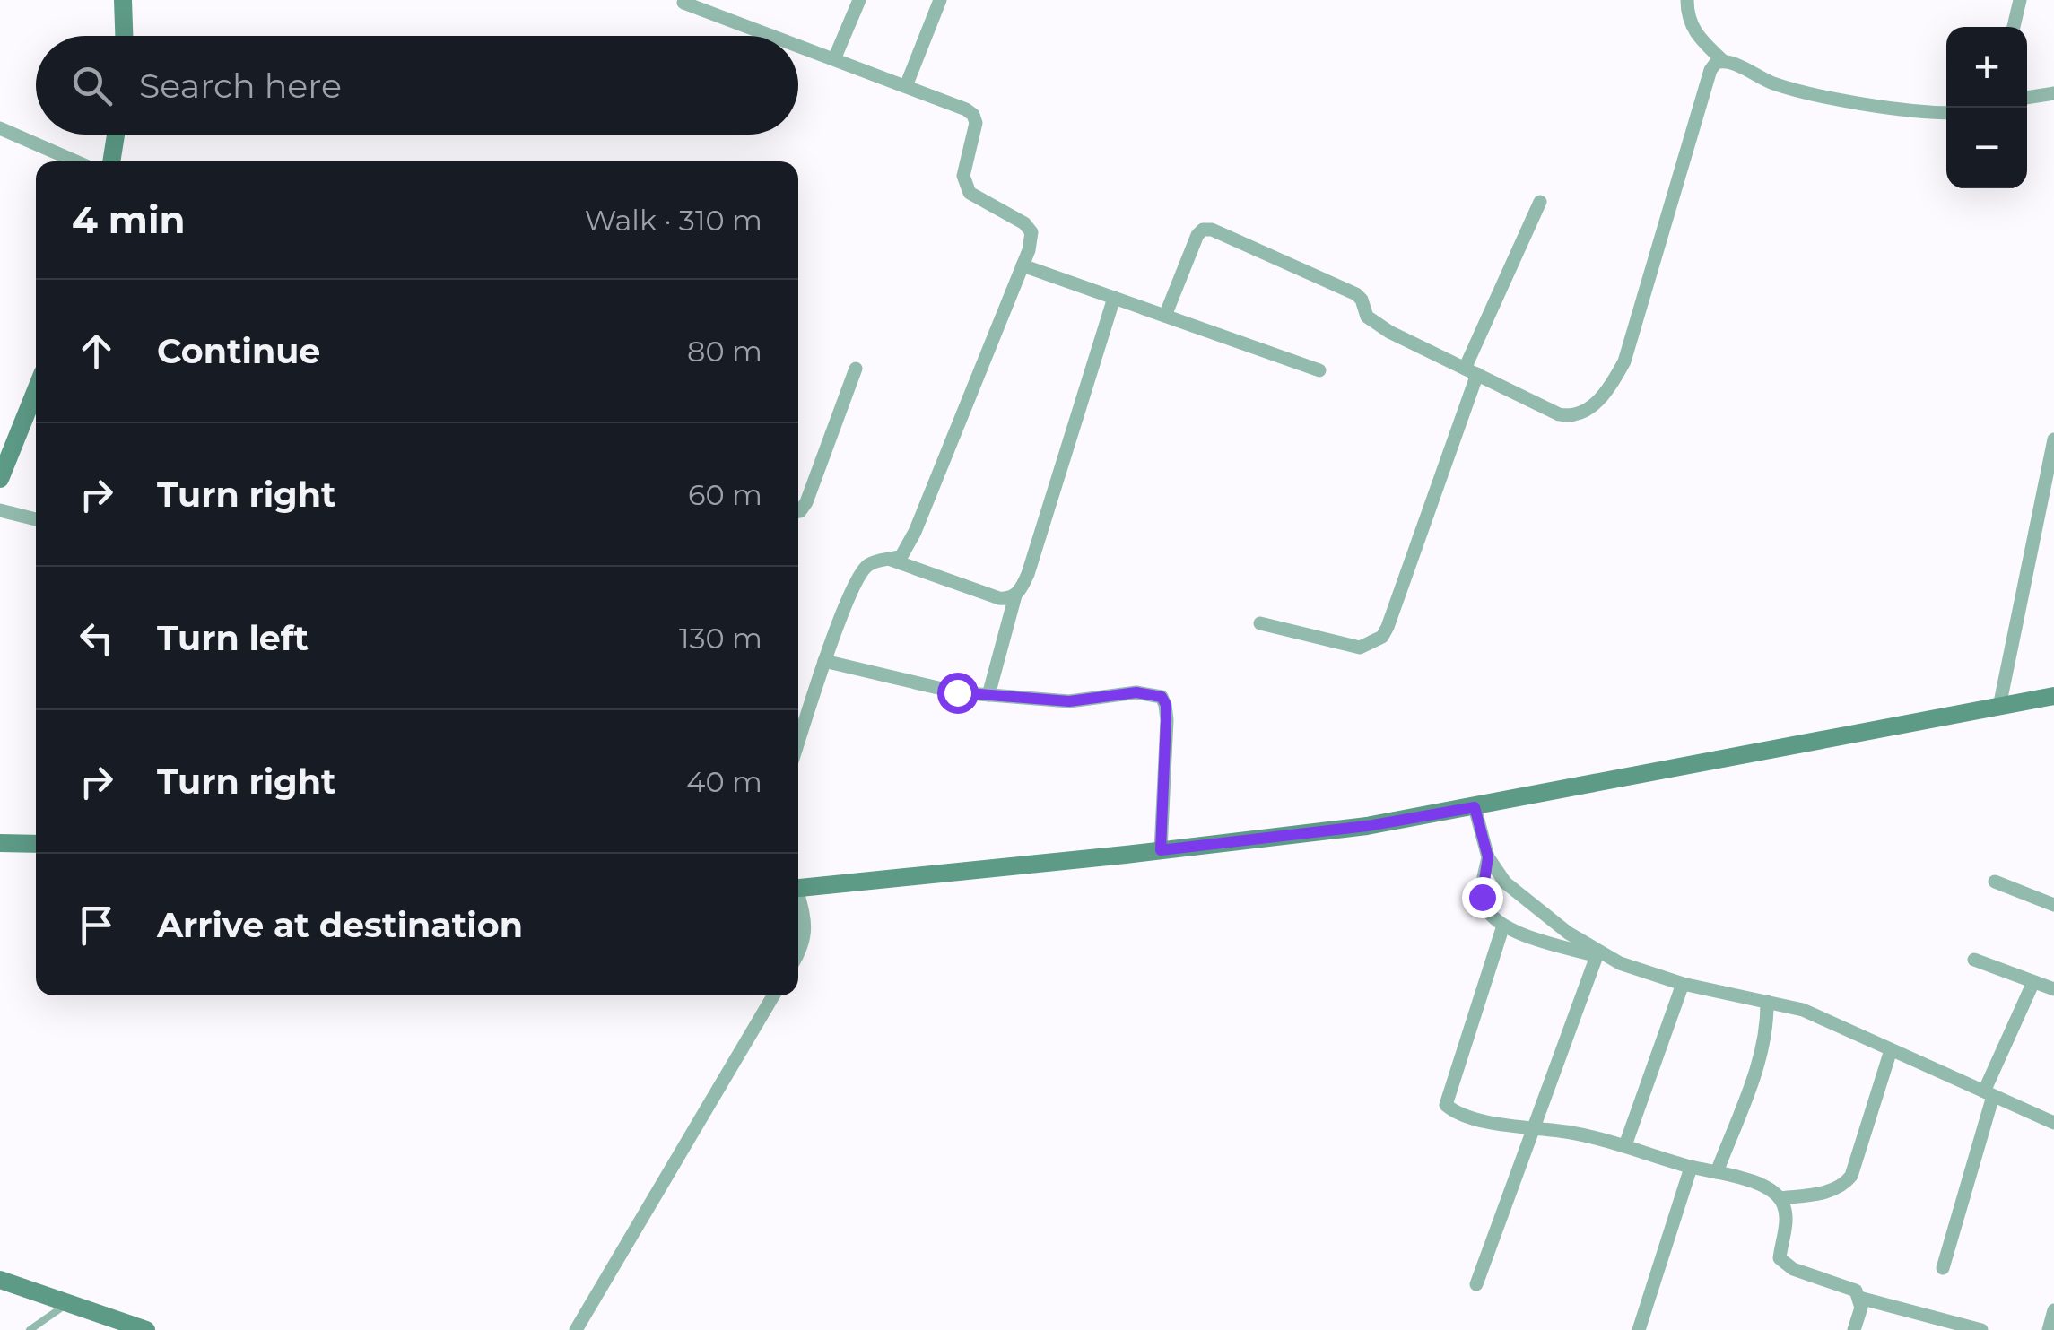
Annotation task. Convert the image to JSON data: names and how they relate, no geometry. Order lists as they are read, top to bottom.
{
  "page": {
    "map_buttons": ["+", "−"],
    "search": "Search here",
    "heading": ["4 min", "Walk · 310 m"],
    "list": [
      ["Continue", "80 m"],
      ["Turn right", "60 m"],
      ["Turn left", "130 m"],
      ["Turn right", "40 m"],
      "Arrive at destination"
    ]
  }
}
